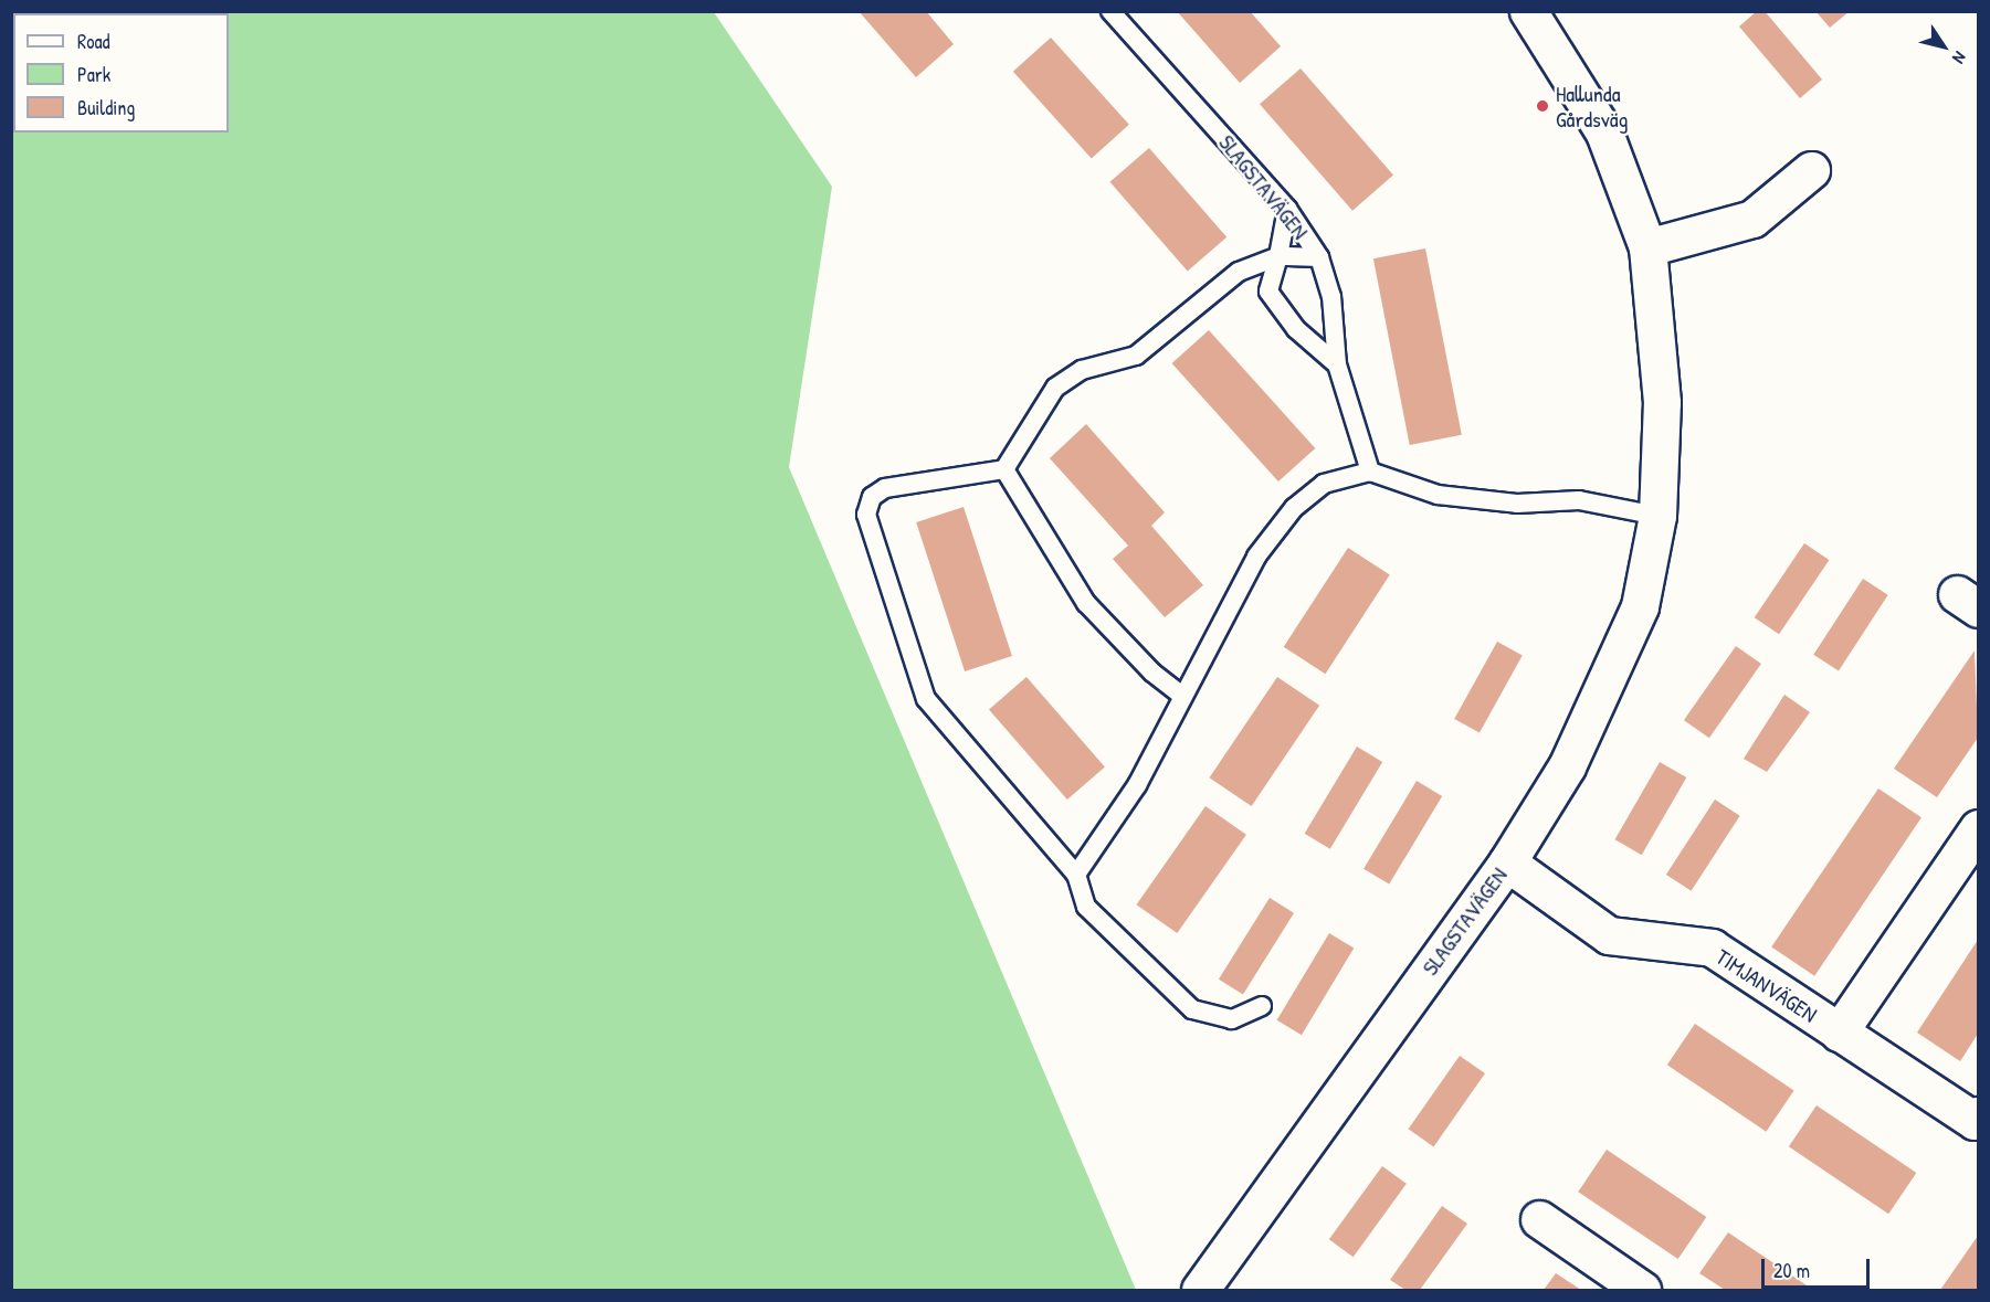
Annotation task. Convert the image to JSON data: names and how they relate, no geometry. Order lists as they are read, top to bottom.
{
  "streets": {
    "street": ["SLAGSTAVÄGEN", "TIMJANVÄGEN"]
  },
  "crossings": [
    ["SLAGSTAVÄGEN", "TIMJANVÄGEN"]
  ],
  "places": ["Hallunda Gårdsväg"],
  "legend": ["Road", "Park", "Building"],
  "scale_bar": "20 m",
  "north": "bottom right"
}
